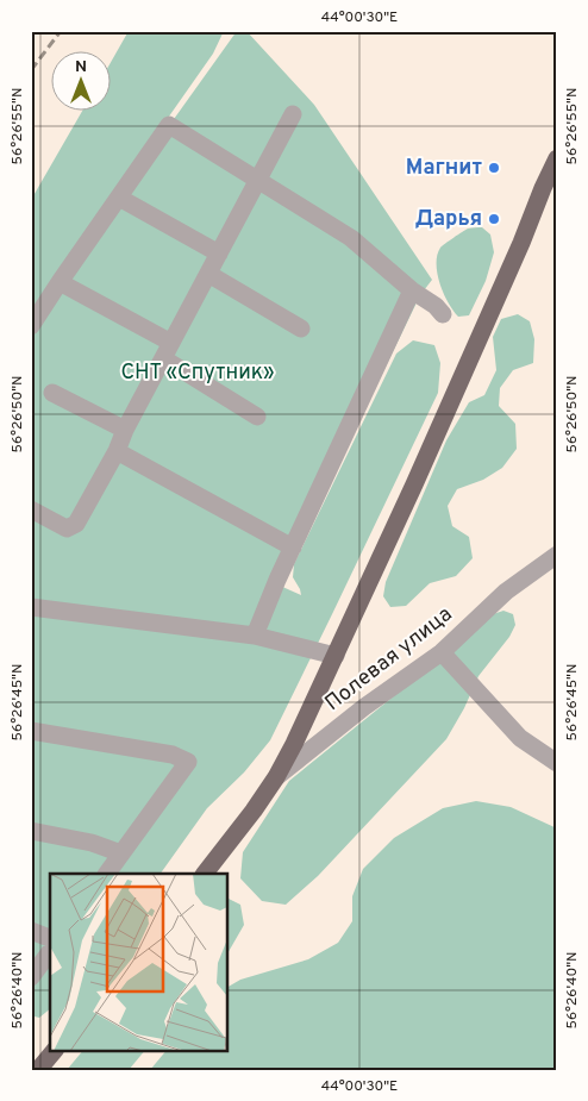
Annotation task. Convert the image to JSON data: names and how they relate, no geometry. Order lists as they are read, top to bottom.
{
  "streets": {
    "street": ["Полевая улица"]
  },
  "parks": ["СНТ «Спутник»"],
  "places": ["Магнит", "Дарья"],
  "north": "top",
  "coordinates": [
    "44°00'30\"E",
    "56°26'55\"N",
    "56°26'50\"N",
    "56°26'45\"N",
    "56°26'40\"N"
  ]
}
